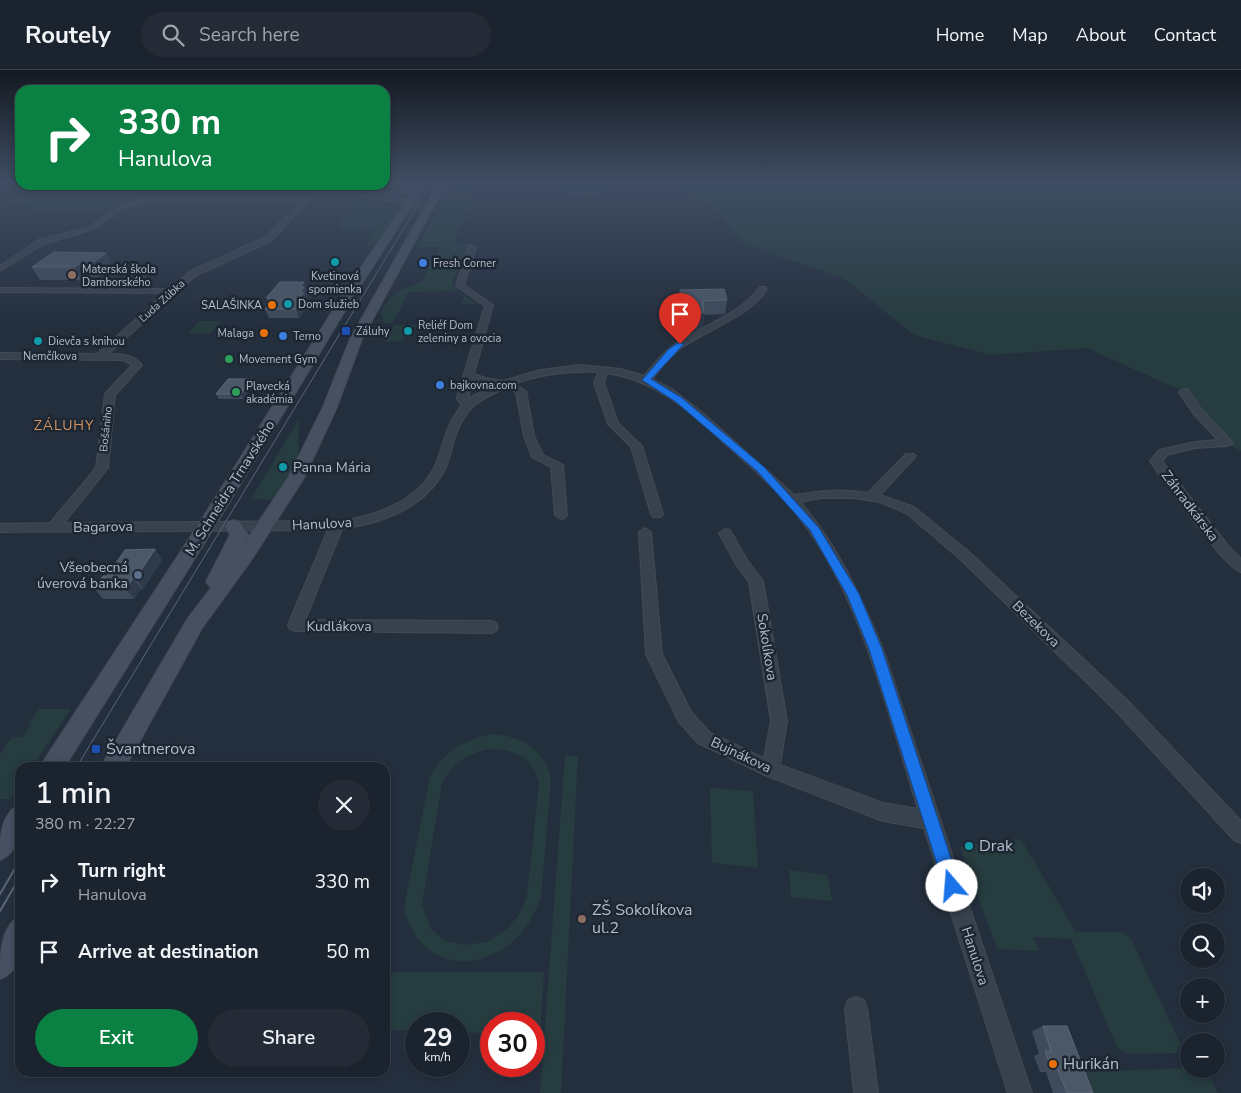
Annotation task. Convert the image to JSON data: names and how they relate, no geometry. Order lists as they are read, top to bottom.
{
  "streets": {
    "main road": ["M. Schneidra Trnavského"],
    "street": [
      "Ľuda Zúbka",
      "Nemčíkova",
      "Bošániho",
      "Záhradkárska",
      "Hanulova",
      "Bagarova",
      "Bezekova",
      "Kudlákova",
      "Sokolíkova",
      "Bujnákova"
    ]
  },
  "crossings": [
    ["Ľuda Zúbka", "Nemčíkova"],
    ["Ľuda Zúbka", "Bošániho"],
    ["Nemčíkova", "Bošániho"],
    ["Bošániho", "Bagarova"],
    ["M. Schneidra Trnavského", "Bagarova"],
    ["Hanulova", "Bagarova"],
    ["Hanulova", "Bezekova"],
    ["Hanulova", "Kudlákova"],
    ["Hanulova", "Bujnákova"],
    ["Sokolíkova", "Bujnákova"]
  ],
  "districts": ["ZÁLUHY"],
  "places": {
    "other": [
      "Kvetinová spomienka",
      "Fresh Corner",
      "Materská škola Damborského",
      "Dom služieb",
      "SALAŠINKA",
      "Reliéf Dom zeleniny a ovocia",
      "Malaga",
      "Terno",
      "Dievča s knihou",
      "Movement Gym",
      "bajkovna.com",
      "Plavecká akadémia",
      "Panna Mária",
      "Všeobecná úverová banka",
      "Drak",
      "ZŠ Sokolíkova ul.2",
      "Hurikán"
    ],
    "transit": ["Záluhy", "Švantnerova"]
  },
  "page": {
    "header": "Routely",
    "search": "Search here",
    "nav": [
      "Home",
      "Map",
      "About",
      "Contact"
    ],
    "turn": ["330 m", "Hanulova"],
    "heading": ["1 min", "380 m · 22:27"],
    "list": [
      {
        "name": "Turn right",
        "note": "Hanulova",
        "value": "330 m"
      },
      {
        "name": "Arrive at destination",
        "value": "50 m"
      }
    ],
    "map_buttons": ["+", "−"],
    "buttons": ["Exit", "Share"],
    "speed": "29 km/h",
    "limit": "30"
  }
}
